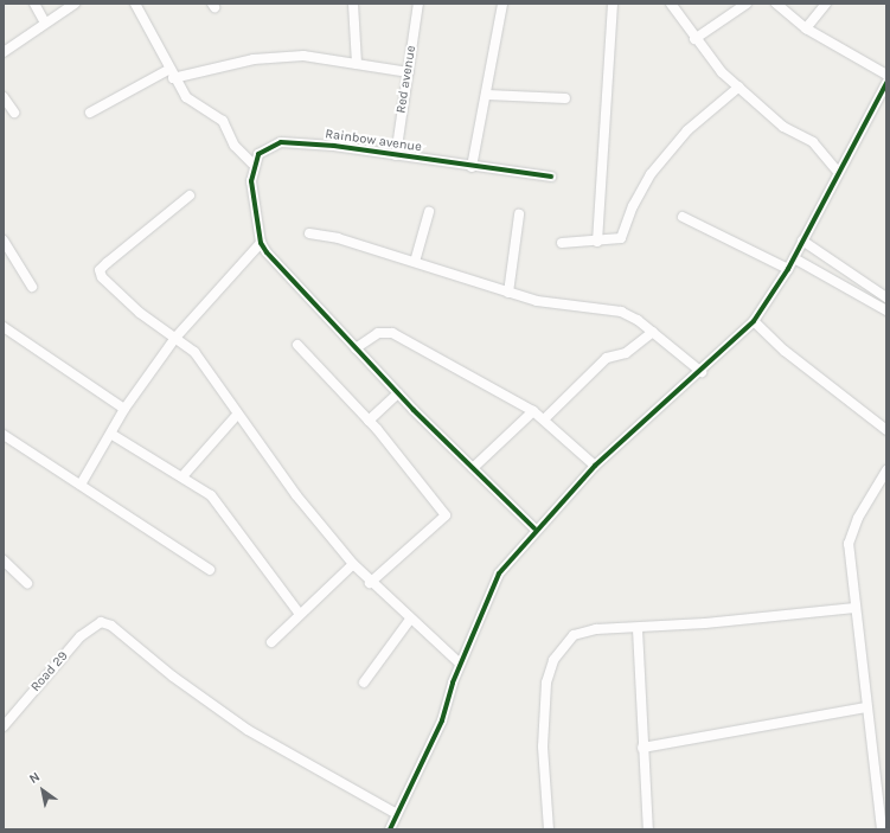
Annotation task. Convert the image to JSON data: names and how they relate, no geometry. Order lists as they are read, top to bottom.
{
  "streets": {
    "street": ["Red avenue", "Rainbow avenue", "Road 29"]
  },
  "crossings": [
    ["Red avenue", "Rainbow avenue"]
  ],
  "north": "top left"
}
